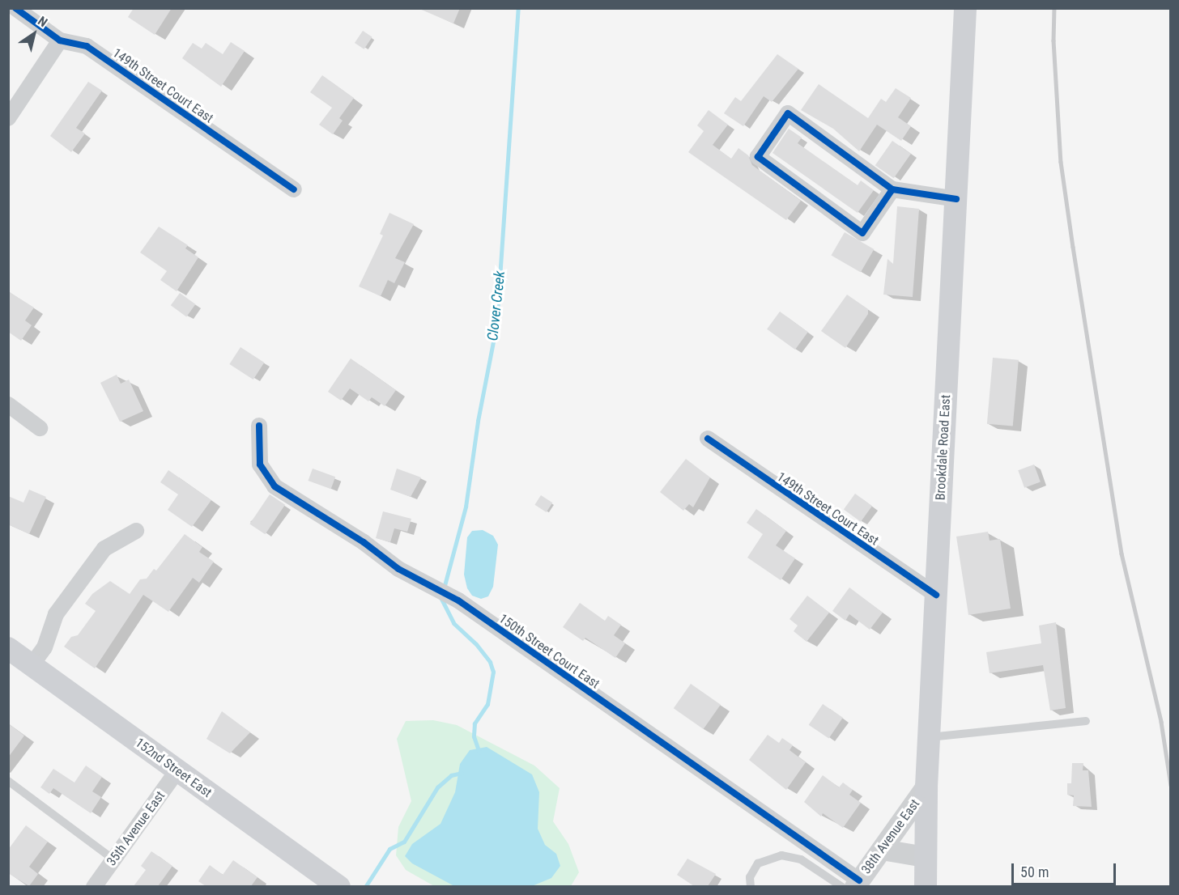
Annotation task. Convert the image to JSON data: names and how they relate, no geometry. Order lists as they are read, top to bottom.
{
  "streets": {
    "main road": ["Brookdale Road East", "152nd Street East"],
    "street": [
      "149th Street Court East",
      "150th Street Court East",
      "35th Avenue East",
      "38th Avenue East"
    ]
  },
  "crossings": [
    ["149th Street Court East", "Brookdale Road East"],
    ["Brookdale Road East", "38th Avenue East"],
    ["150th Street Court East", "38th Avenue East"],
    ["152nd Street East", "35th Avenue East"]
  ],
  "water": ["Clover Creek"],
  "scale_bar": "50 m",
  "north": "top right"
}
